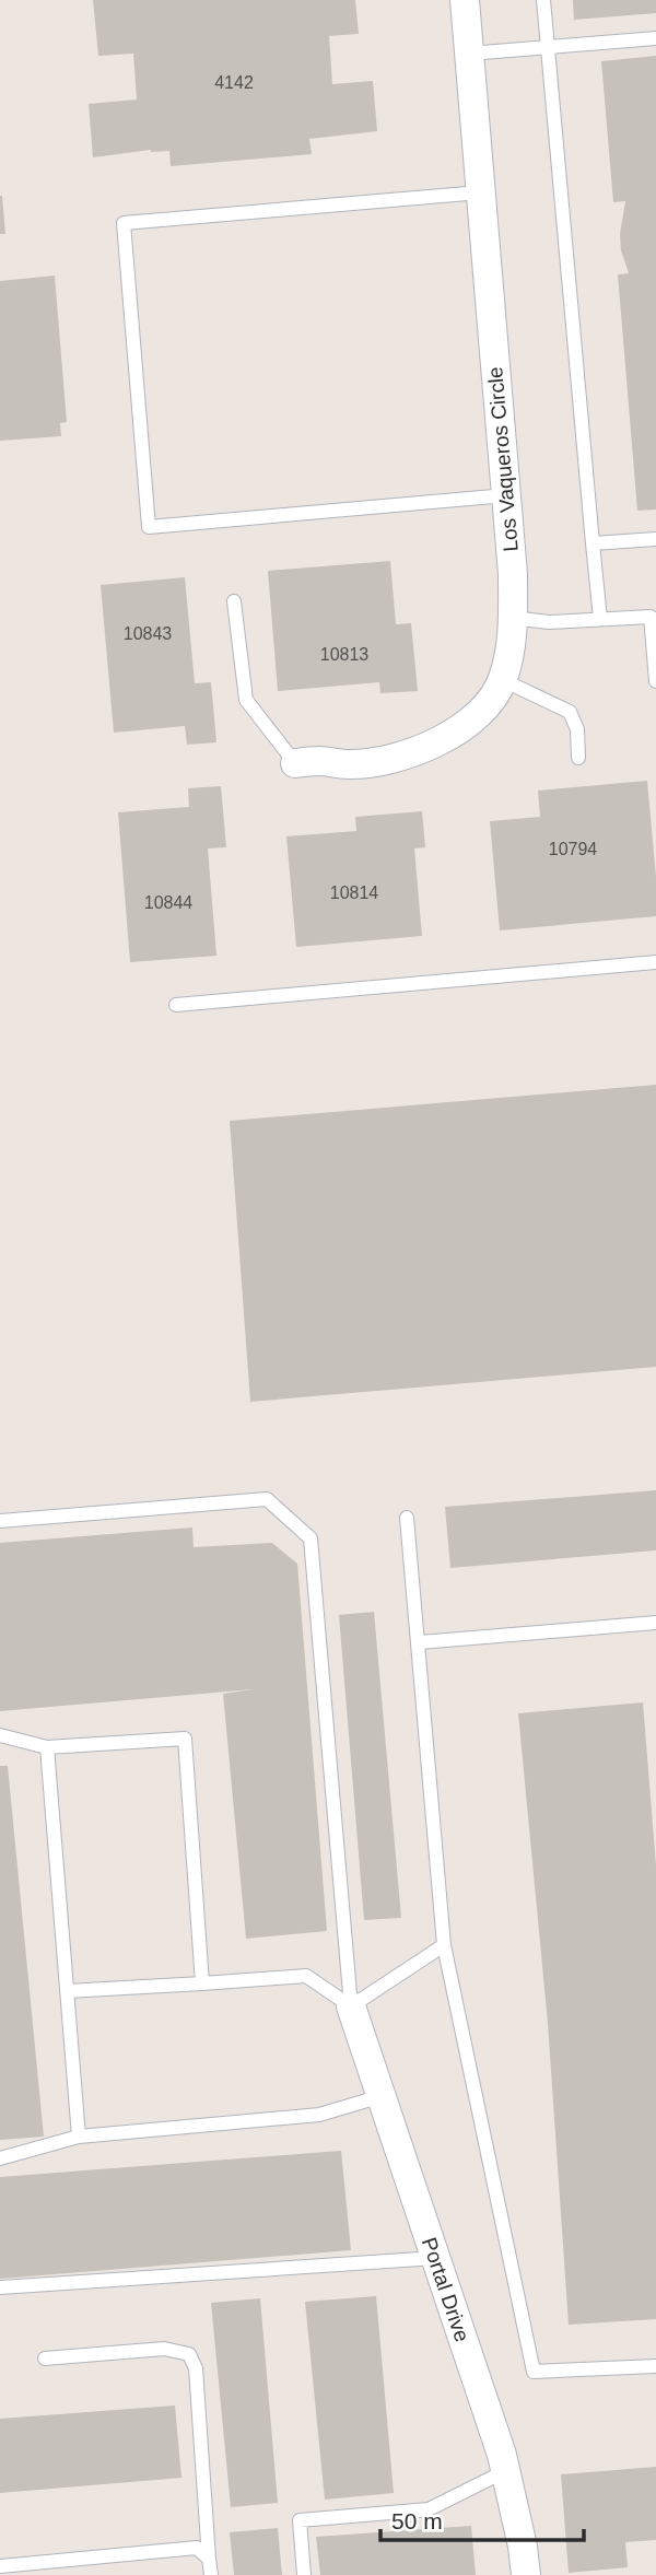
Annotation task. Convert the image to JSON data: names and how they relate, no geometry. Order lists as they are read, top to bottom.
{
  "streets": {
    "street": ["Los Vaqueros Circle", "Portal Drive"]
  },
  "house_numbers": [
    "4142",
    "10843",
    "10813",
    "10794",
    "10814",
    "10844"
  ],
  "scale_bar": "50 m"
}
